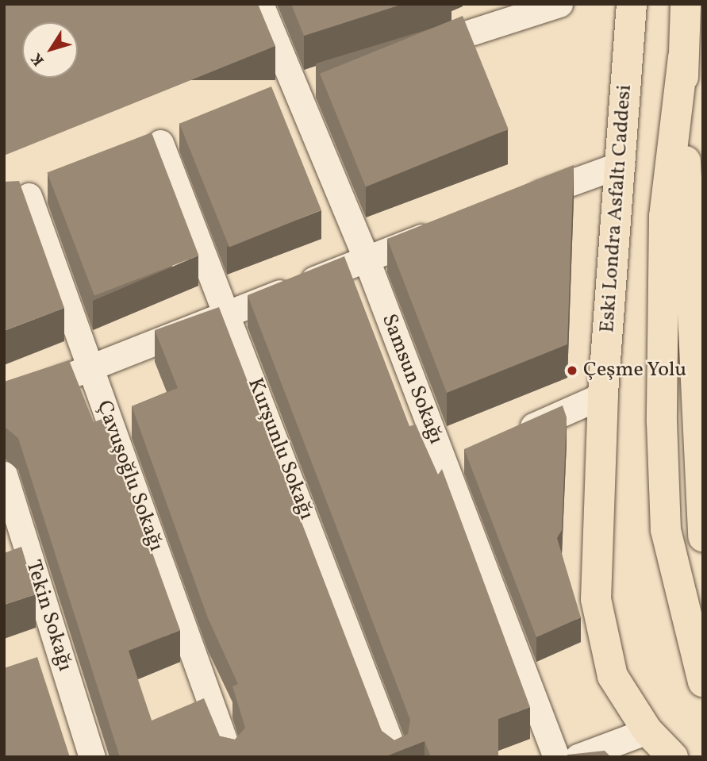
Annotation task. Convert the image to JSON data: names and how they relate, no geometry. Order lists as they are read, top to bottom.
{
  "streets": {
    "main road": ["Eski Londra Asfaltı Caddesi"],
    "street": [
      "Samsun Sokağı",
      "Kurşunlu Sokağı",
      "Çavuşoğlu Sokağı",
      "Tekin Sokağı"
    ]
  },
  "places": ["Çeşme Yolu"],
  "north": "bottom left"
}
